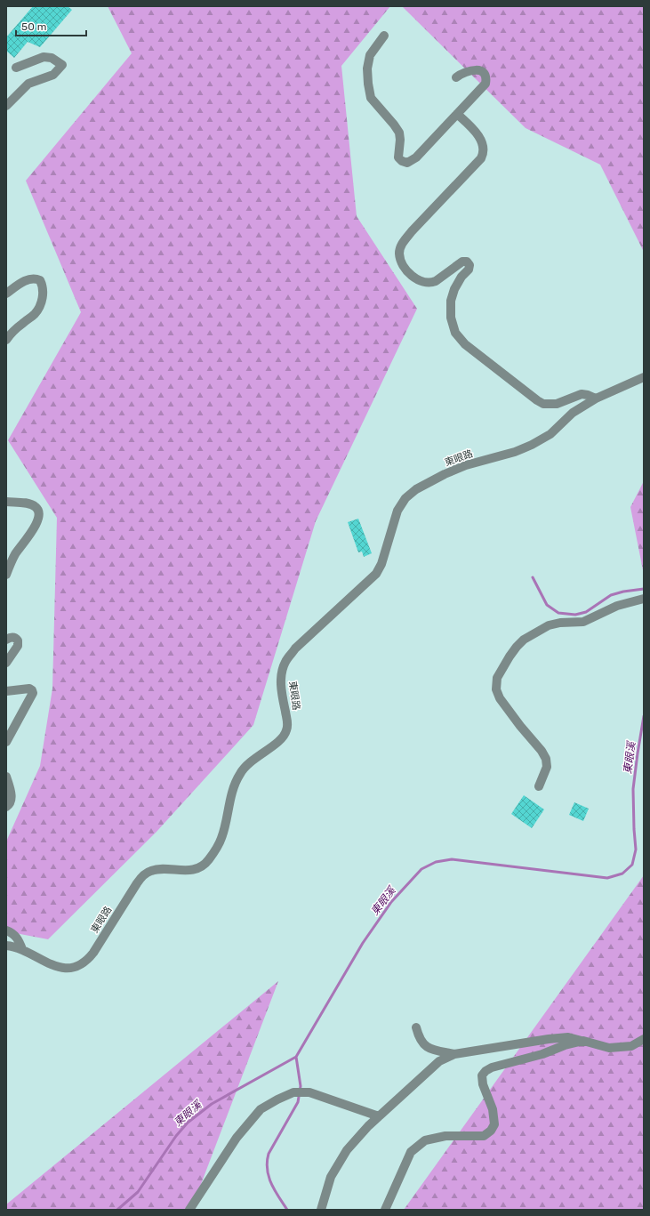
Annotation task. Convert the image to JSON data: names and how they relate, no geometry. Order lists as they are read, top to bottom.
{
  "streets": {
    "street": ["東眼路"]
  },
  "water": ["東眼溪"],
  "scale_bar": "50 m"
}
